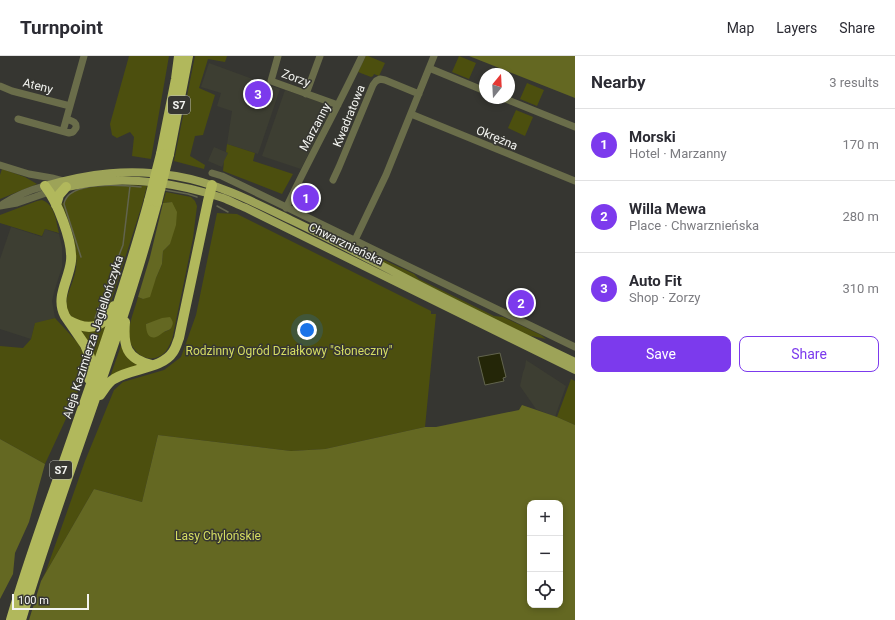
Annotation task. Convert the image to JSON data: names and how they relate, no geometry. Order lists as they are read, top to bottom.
{
  "streets": {
    "highway": ["S7", "Aleja Kazimierza Jagiellończyka"],
    "main road": ["Chwarznieńska"],
    "street": [
      "Zorzy",
      "Ateny",
      "Kwadratowa",
      "Marzanny",
      "Okrężna"
    ]
  },
  "crossings": [
    ["Zorzy", "Marzanny"],
    ["Marzanny", "Chwarznieńska"]
  ],
  "parks": ["Rodzinny Ogród Działkowy \"Słoneczny\"", "Lasy Chylońskie"],
  "scale_bar": "100 m",
  "north": "top",
  "page": {
    "header": "Turnpoint",
    "nav": ["Map", "Layers", "Share"],
    "heading": ["Nearby", "3 results"],
    "pins": ["3", "1", "2"],
    "list": [
      {
        "mark": "1",
        "name": "Morski",
        "note": "Hotel · Marzanny",
        "value": "170 m"
      },
      {
        "mark": "2",
        "name": "Willa Mewa",
        "note": "Place · Chwarznieńska",
        "value": "280 m"
      },
      {
        "mark": "3",
        "name": "Auto Fit",
        "note": "Shop · Zorzy",
        "value": "310 m"
      }
    ],
    "buttons": ["Save", "Share"],
    "map_buttons": ["+", "−"],
    "scale": "100 m"
  }
}
